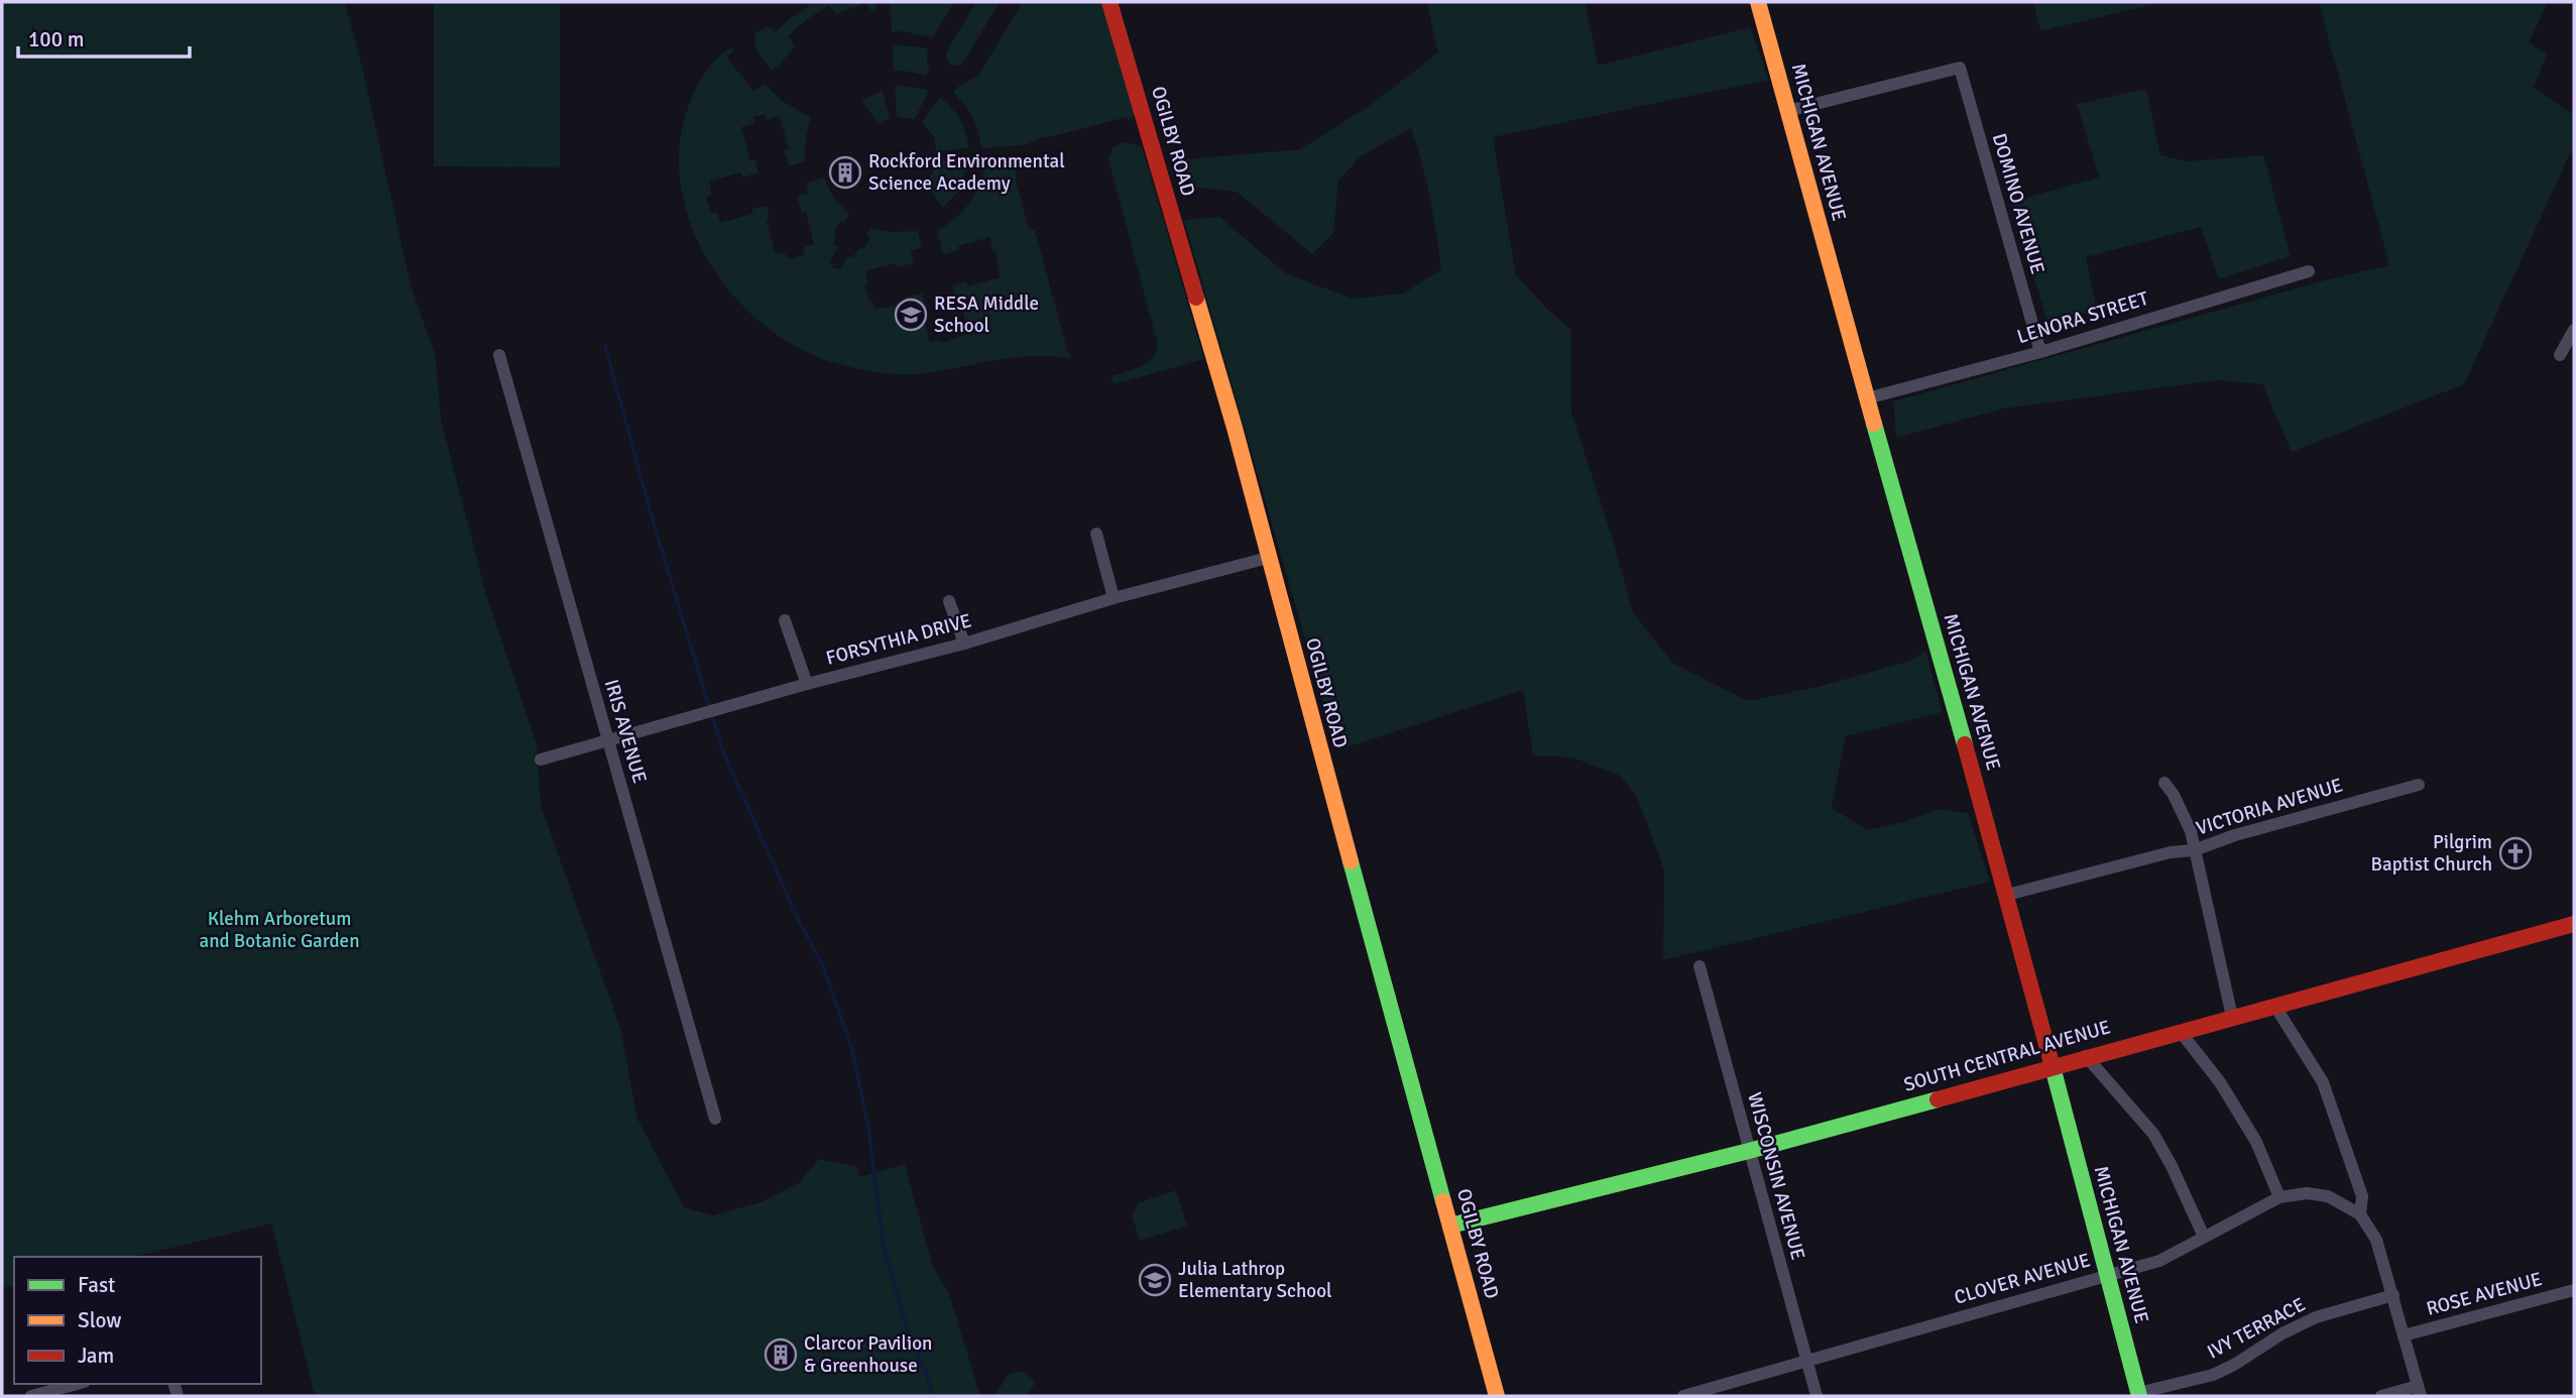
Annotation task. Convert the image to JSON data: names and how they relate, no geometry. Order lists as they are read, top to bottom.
{
  "streets": {
    "street": [
      "OGILBY ROAD",
      "MICHIGAN AVENUE",
      "DOMINO AVENUE",
      "LENORA STREET",
      "FORSYTHIA DRIVE",
      "IRIS AVENUE",
      "VICTORIA AVENUE",
      "SOUTH CENTRAL AVENUE",
      "WISCONSIN AVENUE",
      "CLOVER AVENUE",
      "ROSE AVENUE",
      "IVY TERRACE"
    ]
  },
  "crossings": [
    ["OGILBY ROAD", "FORSYTHIA DRIVE"],
    ["OGILBY ROAD", "SOUTH CENTRAL AVENUE"],
    ["MICHIGAN AVENUE", "DOMINO AVENUE"],
    ["MICHIGAN AVENUE", "LENORA STREET"],
    ["MICHIGAN AVENUE", "VICTORIA AVENUE"],
    ["MICHIGAN AVENUE", "SOUTH CENTRAL AVENUE"],
    ["MICHIGAN AVENUE", "CLOVER AVENUE"],
    ["MICHIGAN AVENUE", "IVY TERRACE"],
    ["DOMINO AVENUE", "LENORA STREET"],
    ["FORSYTHIA DRIVE", "IRIS AVENUE"],
    ["SOUTH CENTRAL AVENUE", "WISCONSIN AVENUE"],
    ["WISCONSIN AVENUE", "CLOVER AVENUE"]
  ],
  "parks": ["Klehm Arboretum and Botanic Garden"],
  "places": {
    "building": ["Rockford Environmental Science Academy", "Clarcor Pavilion & Greenhouse"],
    "school or university": ["RESA Middle School", "Julia Lathrop Elementary School"],
    "church": ["Pilgrim Baptist Church"]
  },
  "legend": ["Fast", "Slow", "Jam"],
  "scale_bar": "100 m"
}
